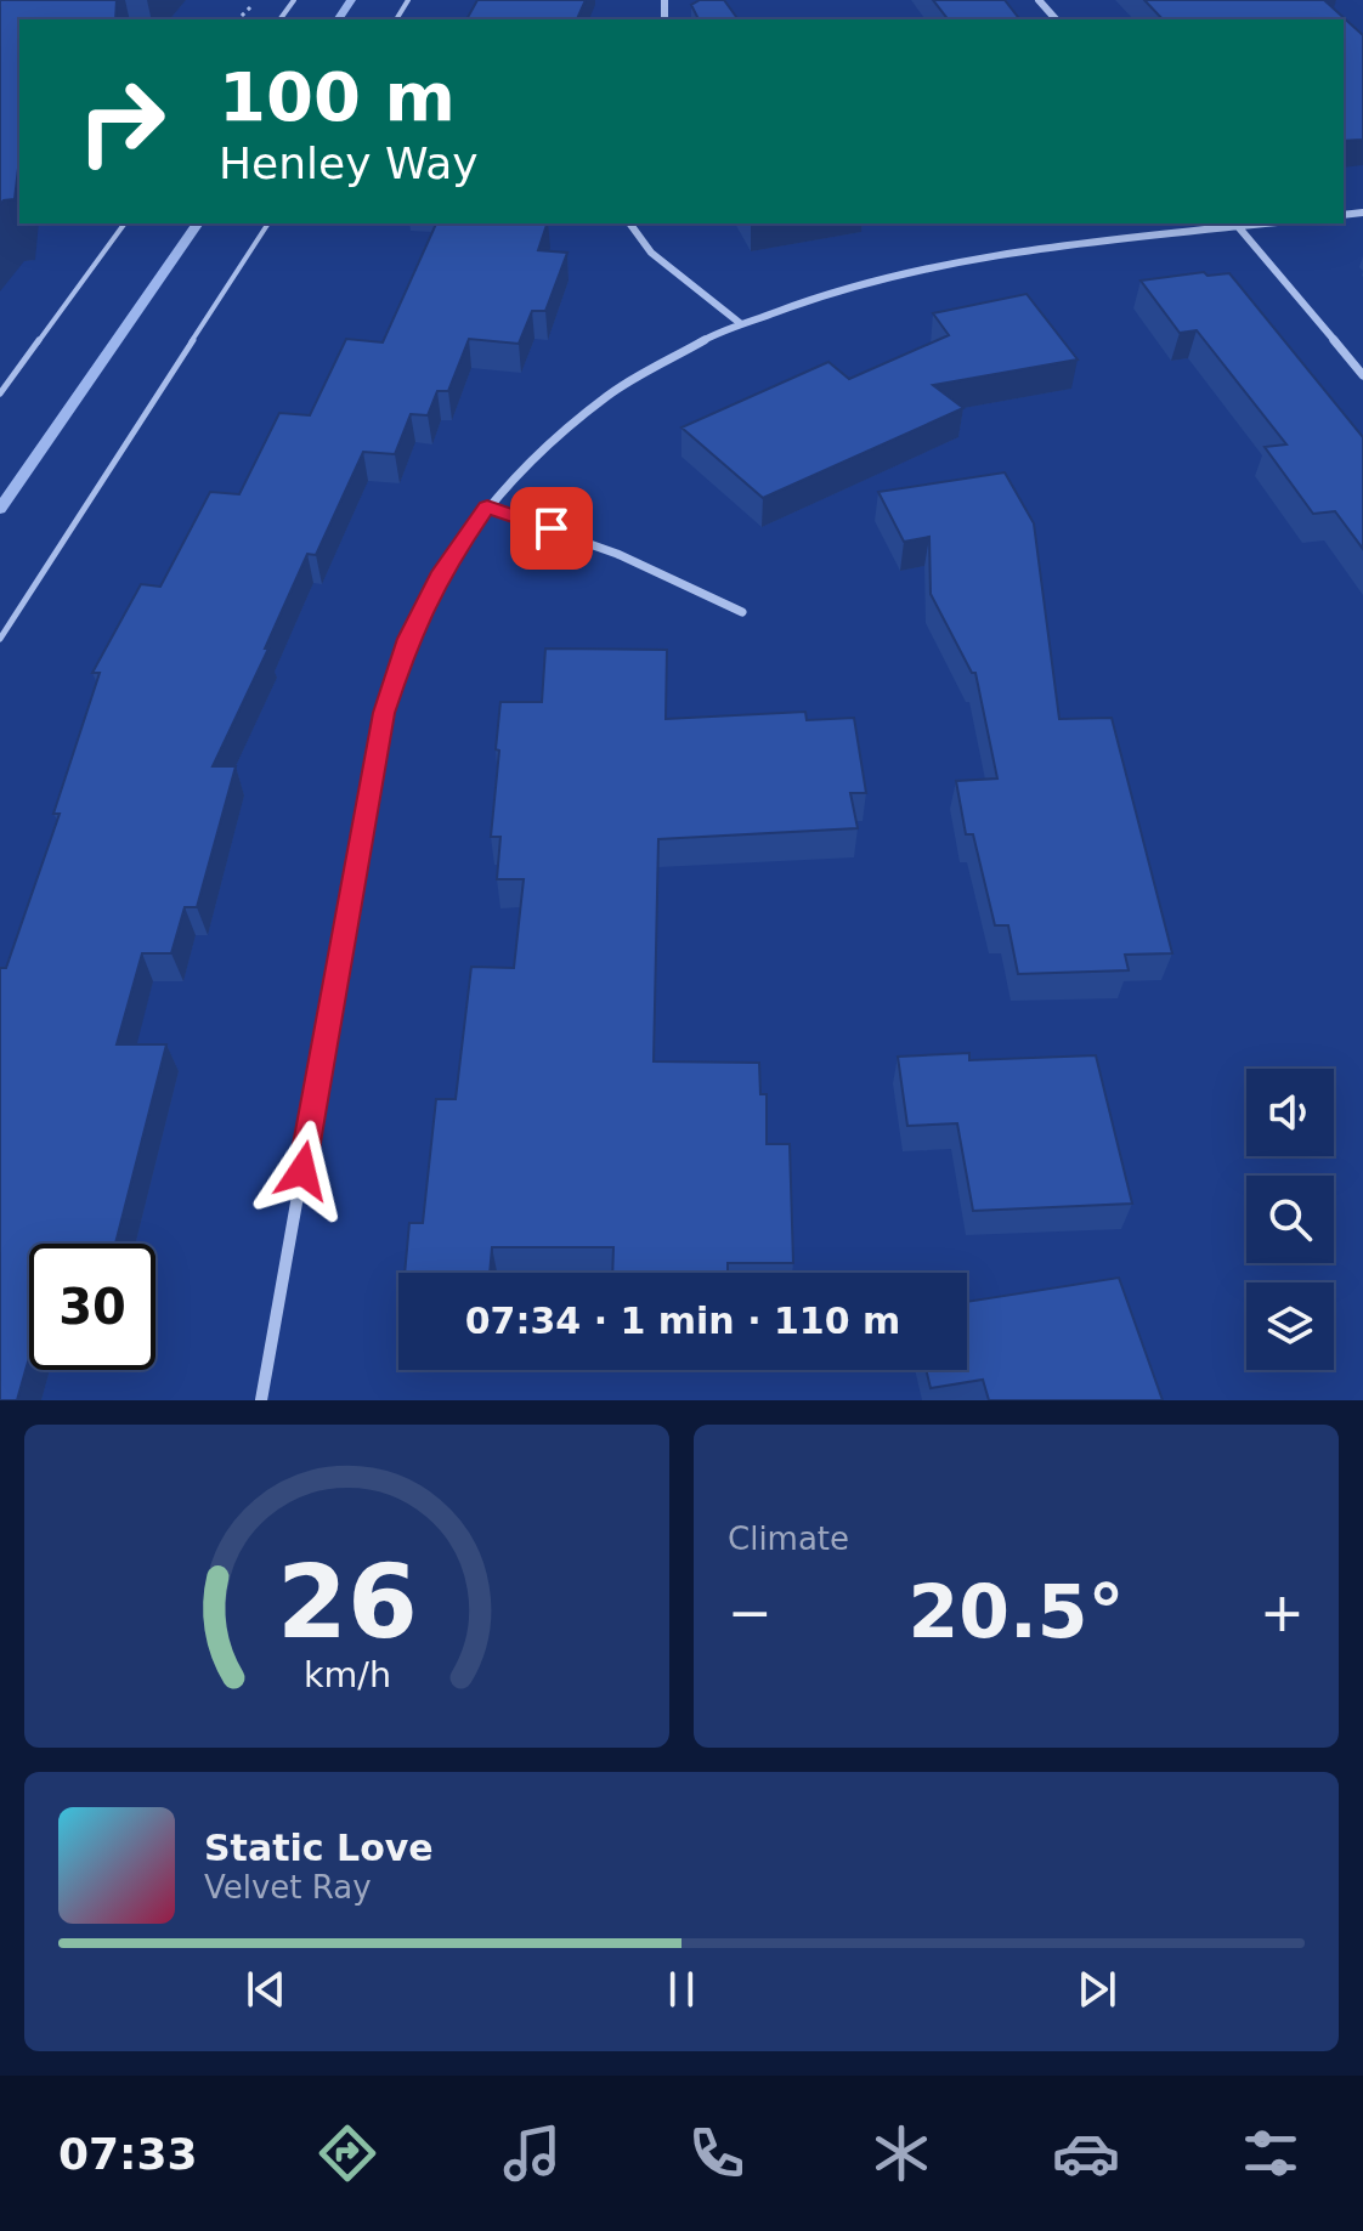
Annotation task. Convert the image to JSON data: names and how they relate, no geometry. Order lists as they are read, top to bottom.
{
  "page": {
    "turn": ["100 m", "Henley Way"],
    "limit": "30",
    "trip": "07:34 · 1 min · 110 m",
    "tile": "Climate",
    "heat": ["−", "20.5°", "+"],
    "song": ["Static Love", "Velvet Ray"],
    "tabs": "07:33",
    "gauge": ["26", "km/h"]
  }
}
